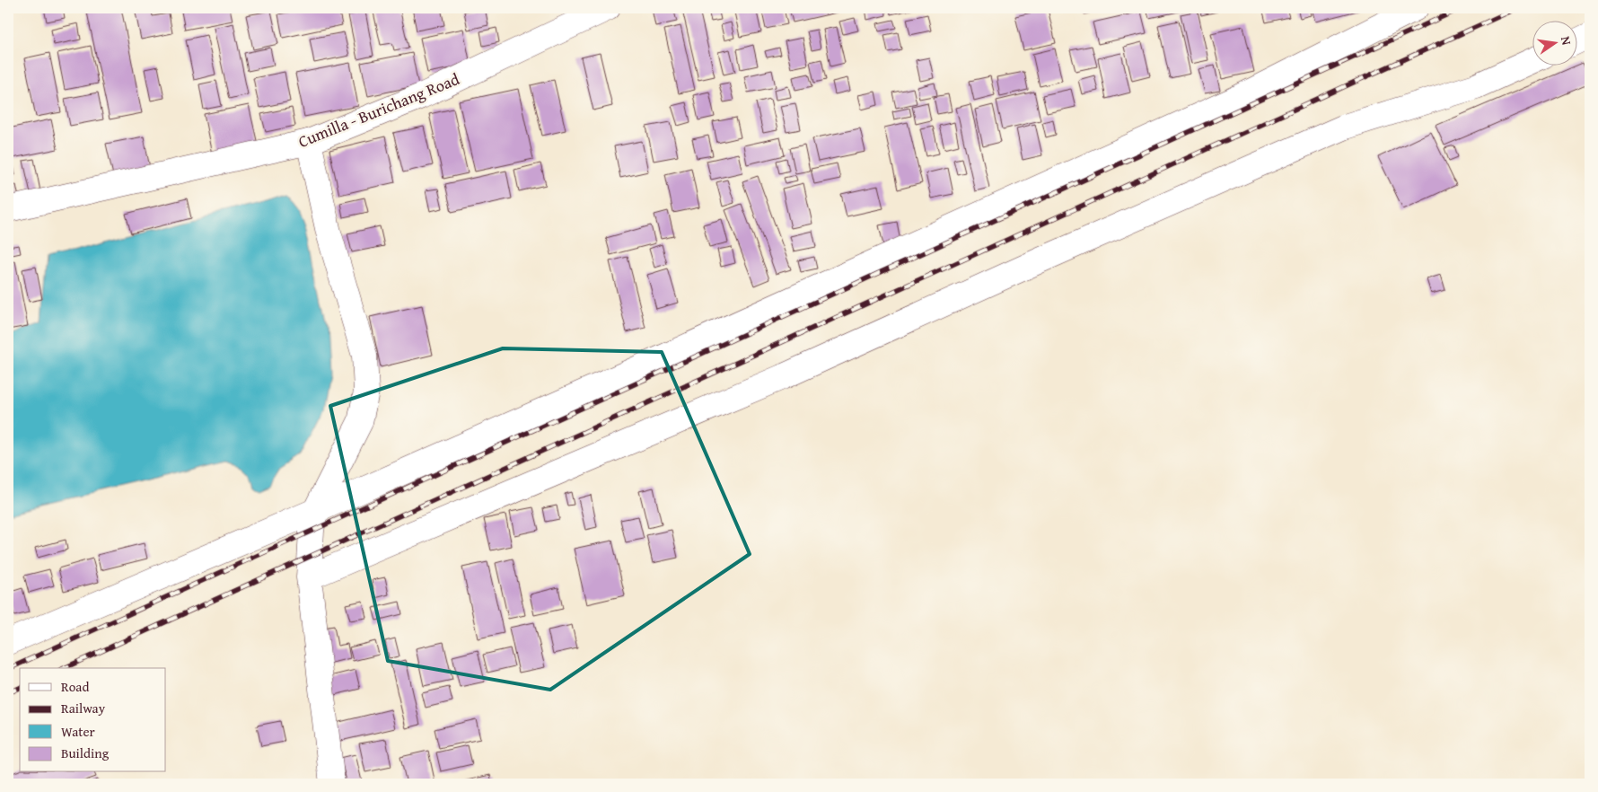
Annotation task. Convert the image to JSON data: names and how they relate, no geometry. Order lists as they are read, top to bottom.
{
  "streets": {
    "street": ["Cumilla - Burichang Road"]
  },
  "legend": [
    "Road",
    "Railway",
    "Water",
    "Building"
  ],
  "north": "right"
}
